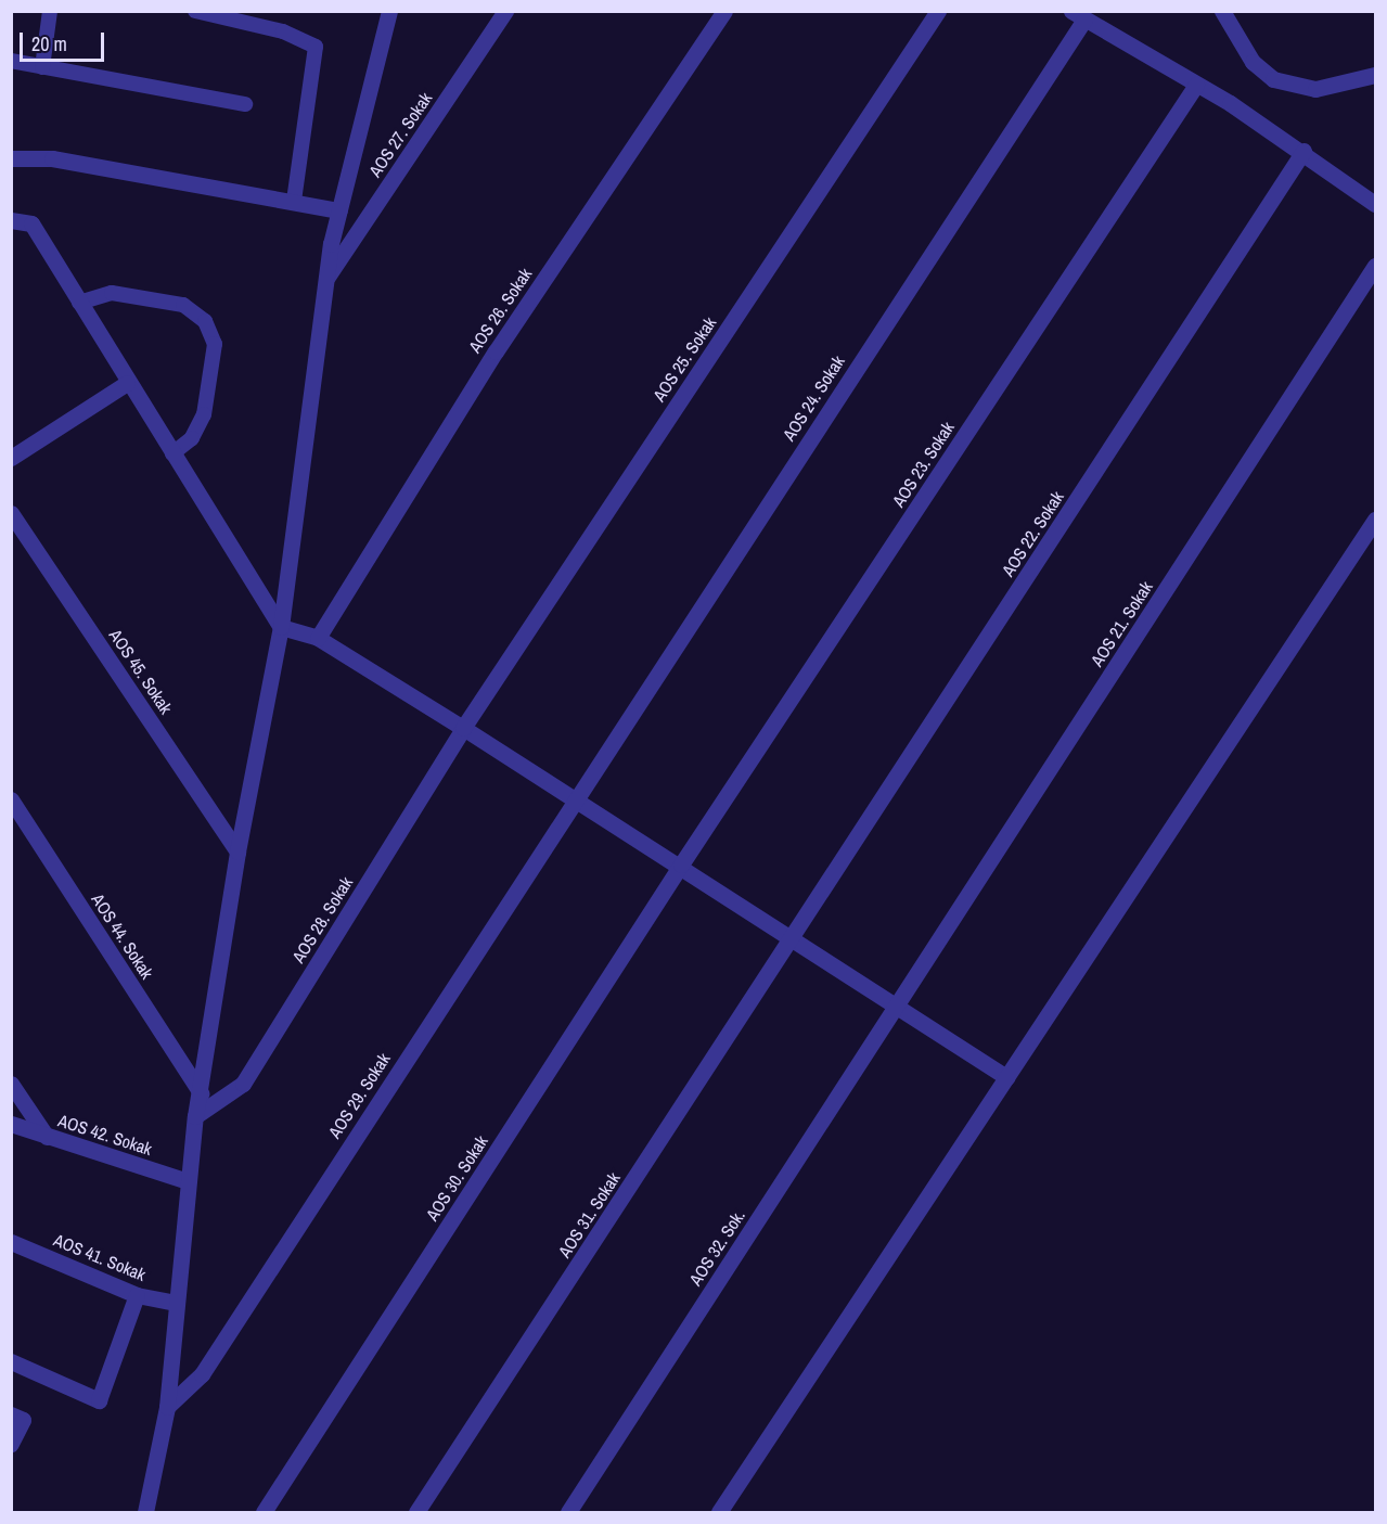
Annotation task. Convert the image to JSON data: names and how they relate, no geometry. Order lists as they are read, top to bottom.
{
  "streets": {
    "street": [
      "AOS 27. Sokak",
      "AOS 26. Sokak",
      "AOS 25. Sokak",
      "AOS 24. Sokak",
      "AOS 23. Sokak",
      "AOS 22. Sokak",
      "AOS 21. Sokak",
      "AOS 45. Sokak",
      "AOS 28. Sokak",
      "AOS 44. Sokak",
      "AOS 29. Sokak",
      "AOS 42. Sokak",
      "AOS 30. Sokak",
      "AOS 31. Sokak",
      "AOS 32. Sok.",
      "AOS 41. Sokak"
    ]
  },
  "crossings": [
    ["AOS 25. Sokak", "AOS 28. Sokak"],
    ["AOS 24. Sokak", "AOS 29. Sokak"],
    ["AOS 23. Sokak", "AOS 30. Sokak"],
    ["AOS 22. Sokak", "AOS 31. Sokak"],
    ["AOS 21. Sokak", "AOS 32. Sok."]
  ],
  "scale_bar": "20 m"
}
